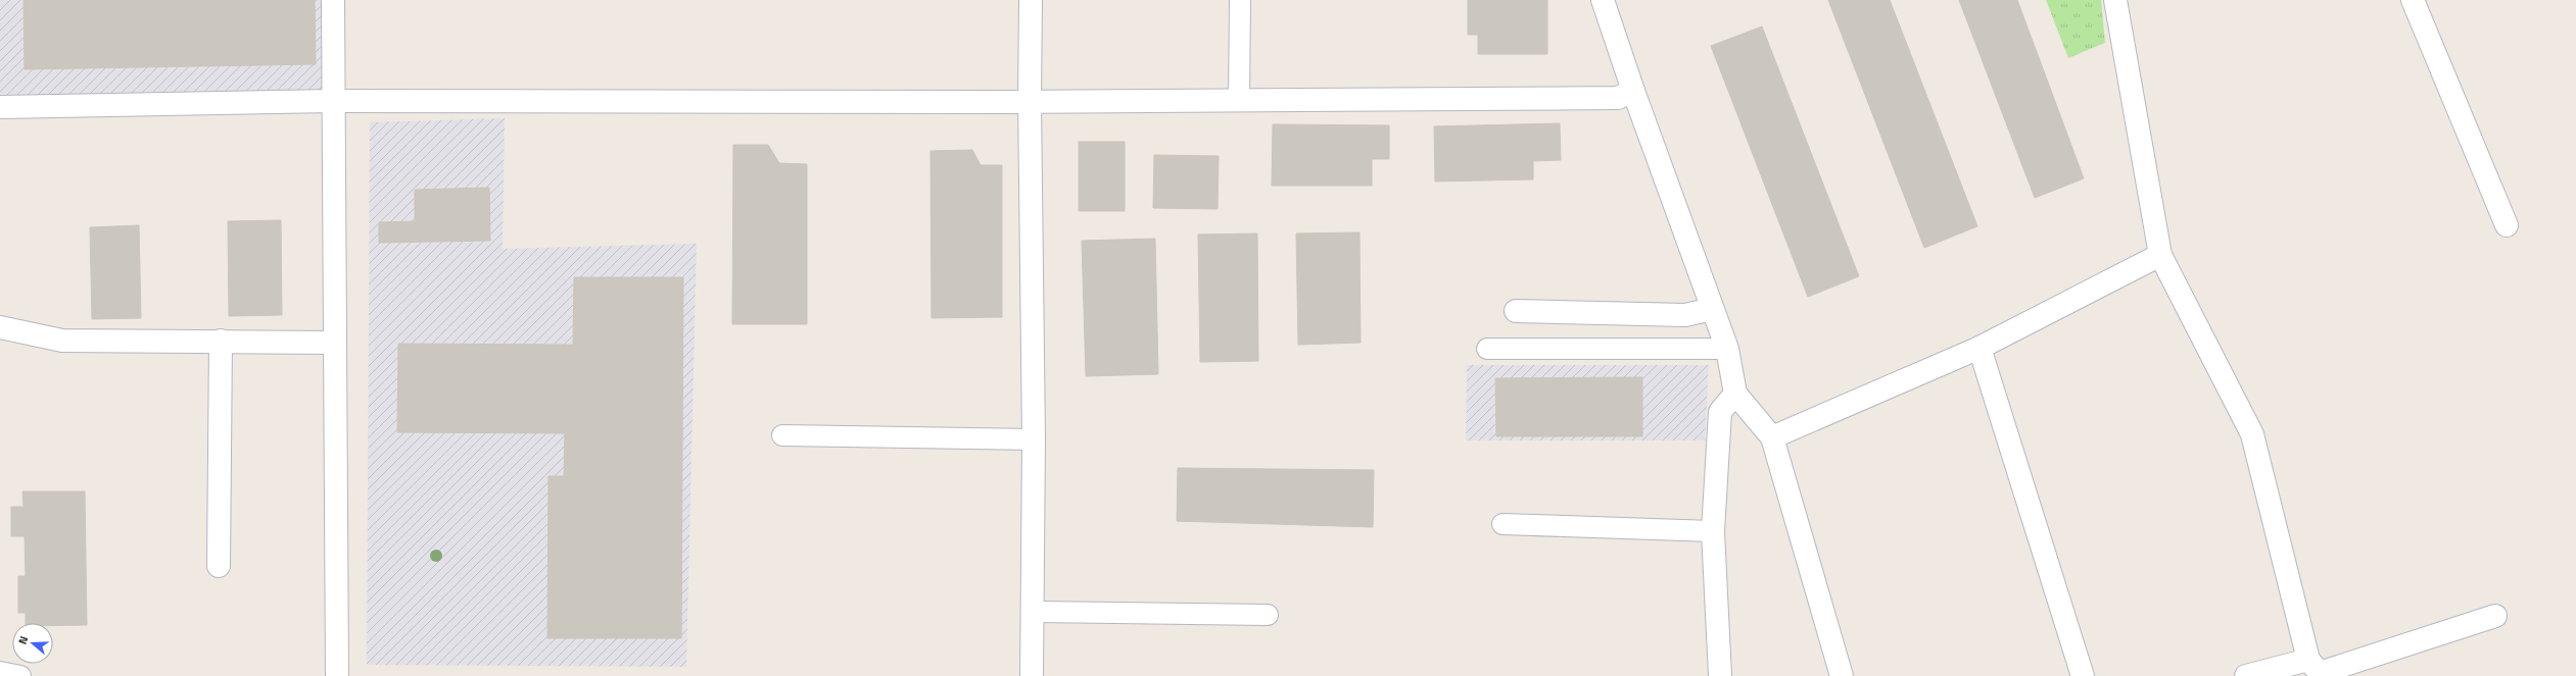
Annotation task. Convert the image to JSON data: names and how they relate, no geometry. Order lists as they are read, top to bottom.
{
  "north": "left"
}
